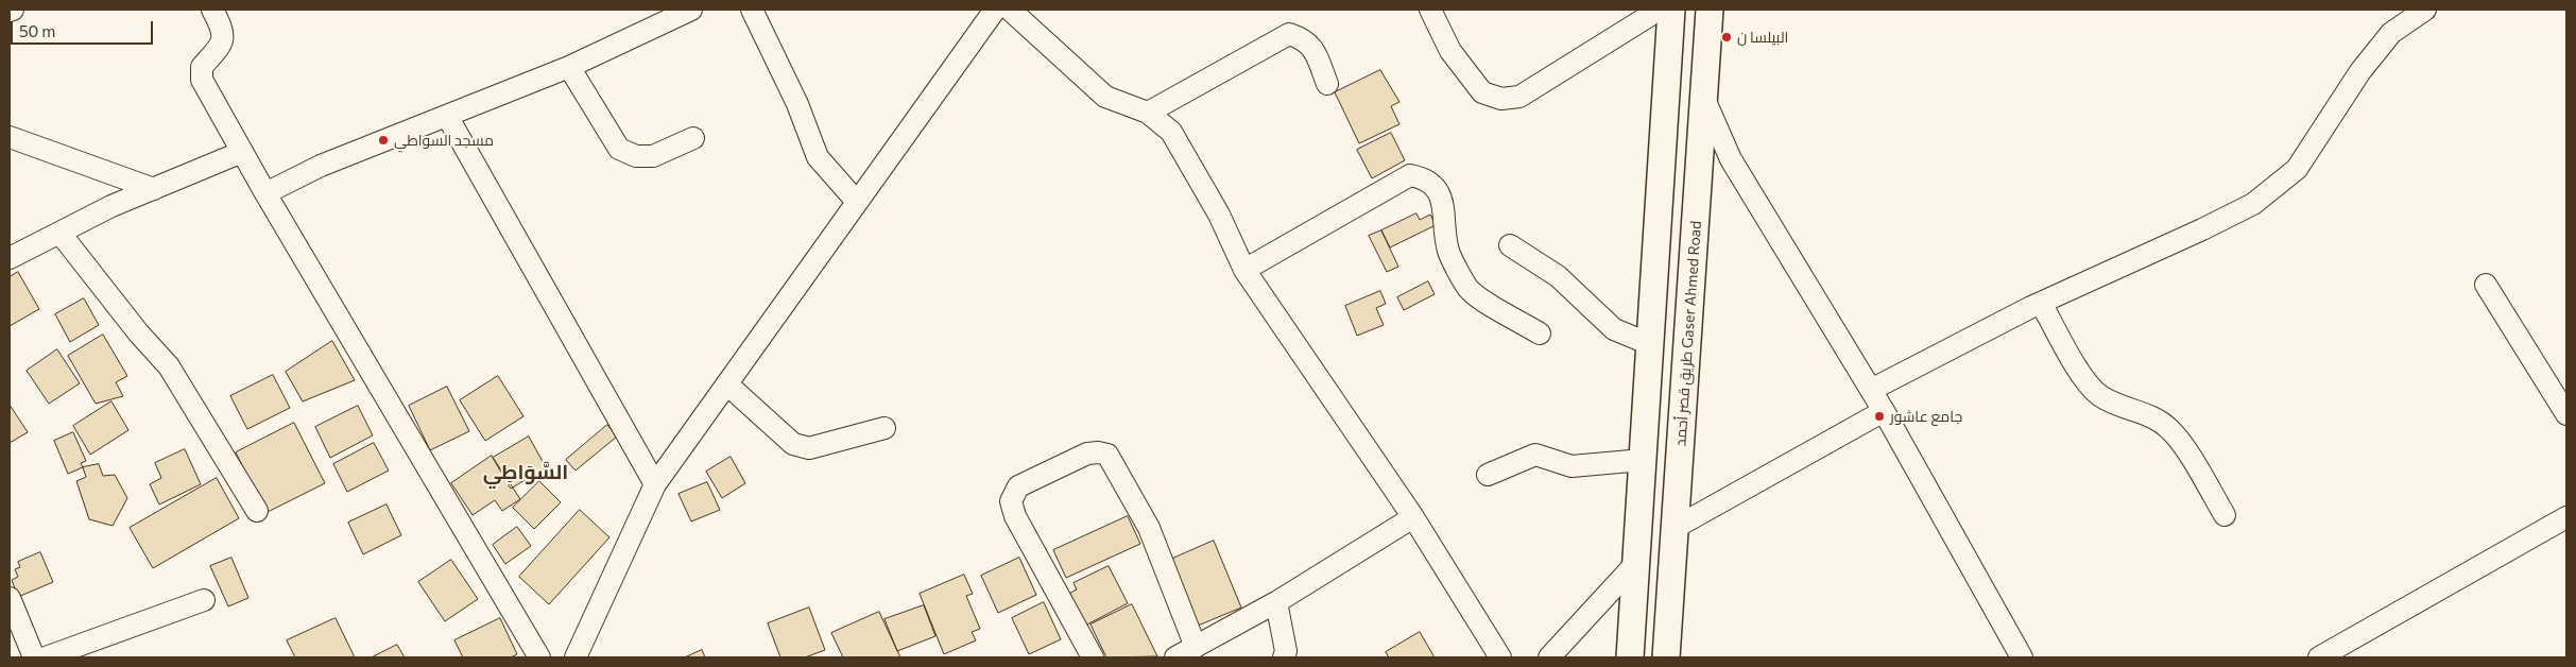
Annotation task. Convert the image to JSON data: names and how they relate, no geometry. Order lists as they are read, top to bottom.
{
  "streets": {
    "main road": ["طريق قصر أحمد Gaser Ahmed Road"]
  },
  "districts": ["السَّوَاطِي"],
  "places": ["البيلسا ن", "مسجد السواطي", "جامع عاشور"],
  "scale_bar": "50 m"
}
